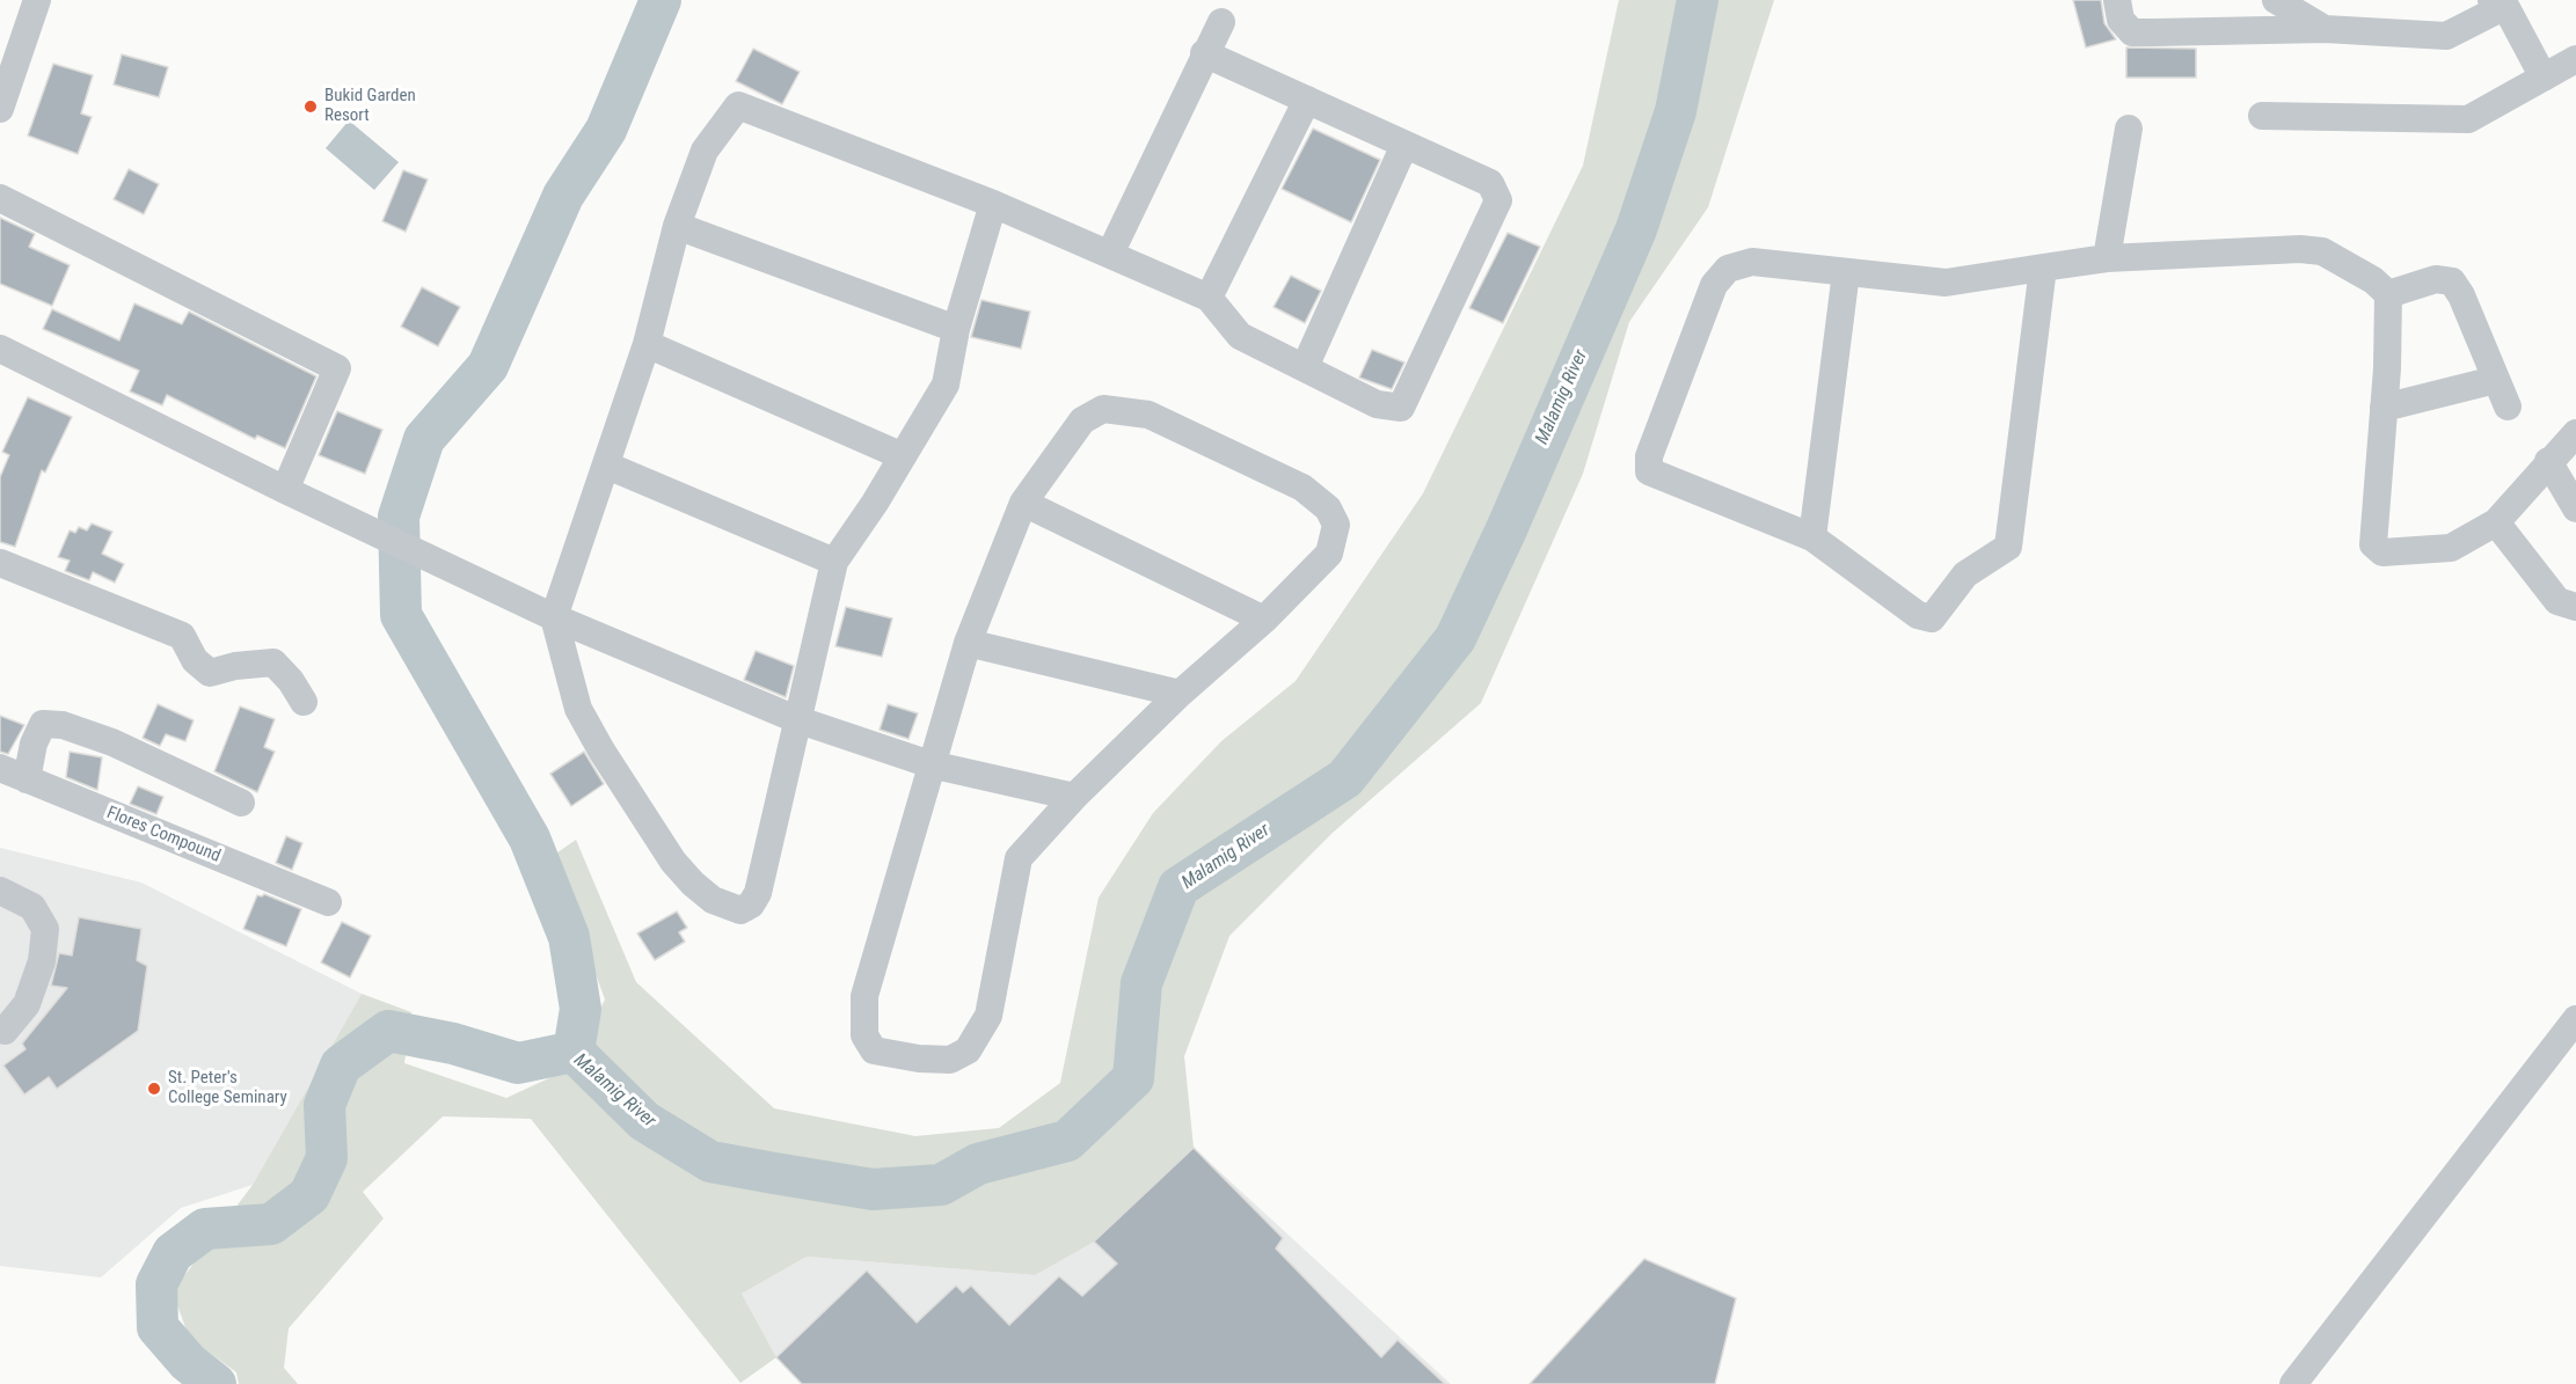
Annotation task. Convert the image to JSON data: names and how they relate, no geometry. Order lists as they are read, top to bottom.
{
  "streets": {
    "street": ["Flores Compound"]
  },
  "water": ["Malamig River"],
  "places": ["Bukid Garden Resort", "St. Peter's College Seminary"]
}
